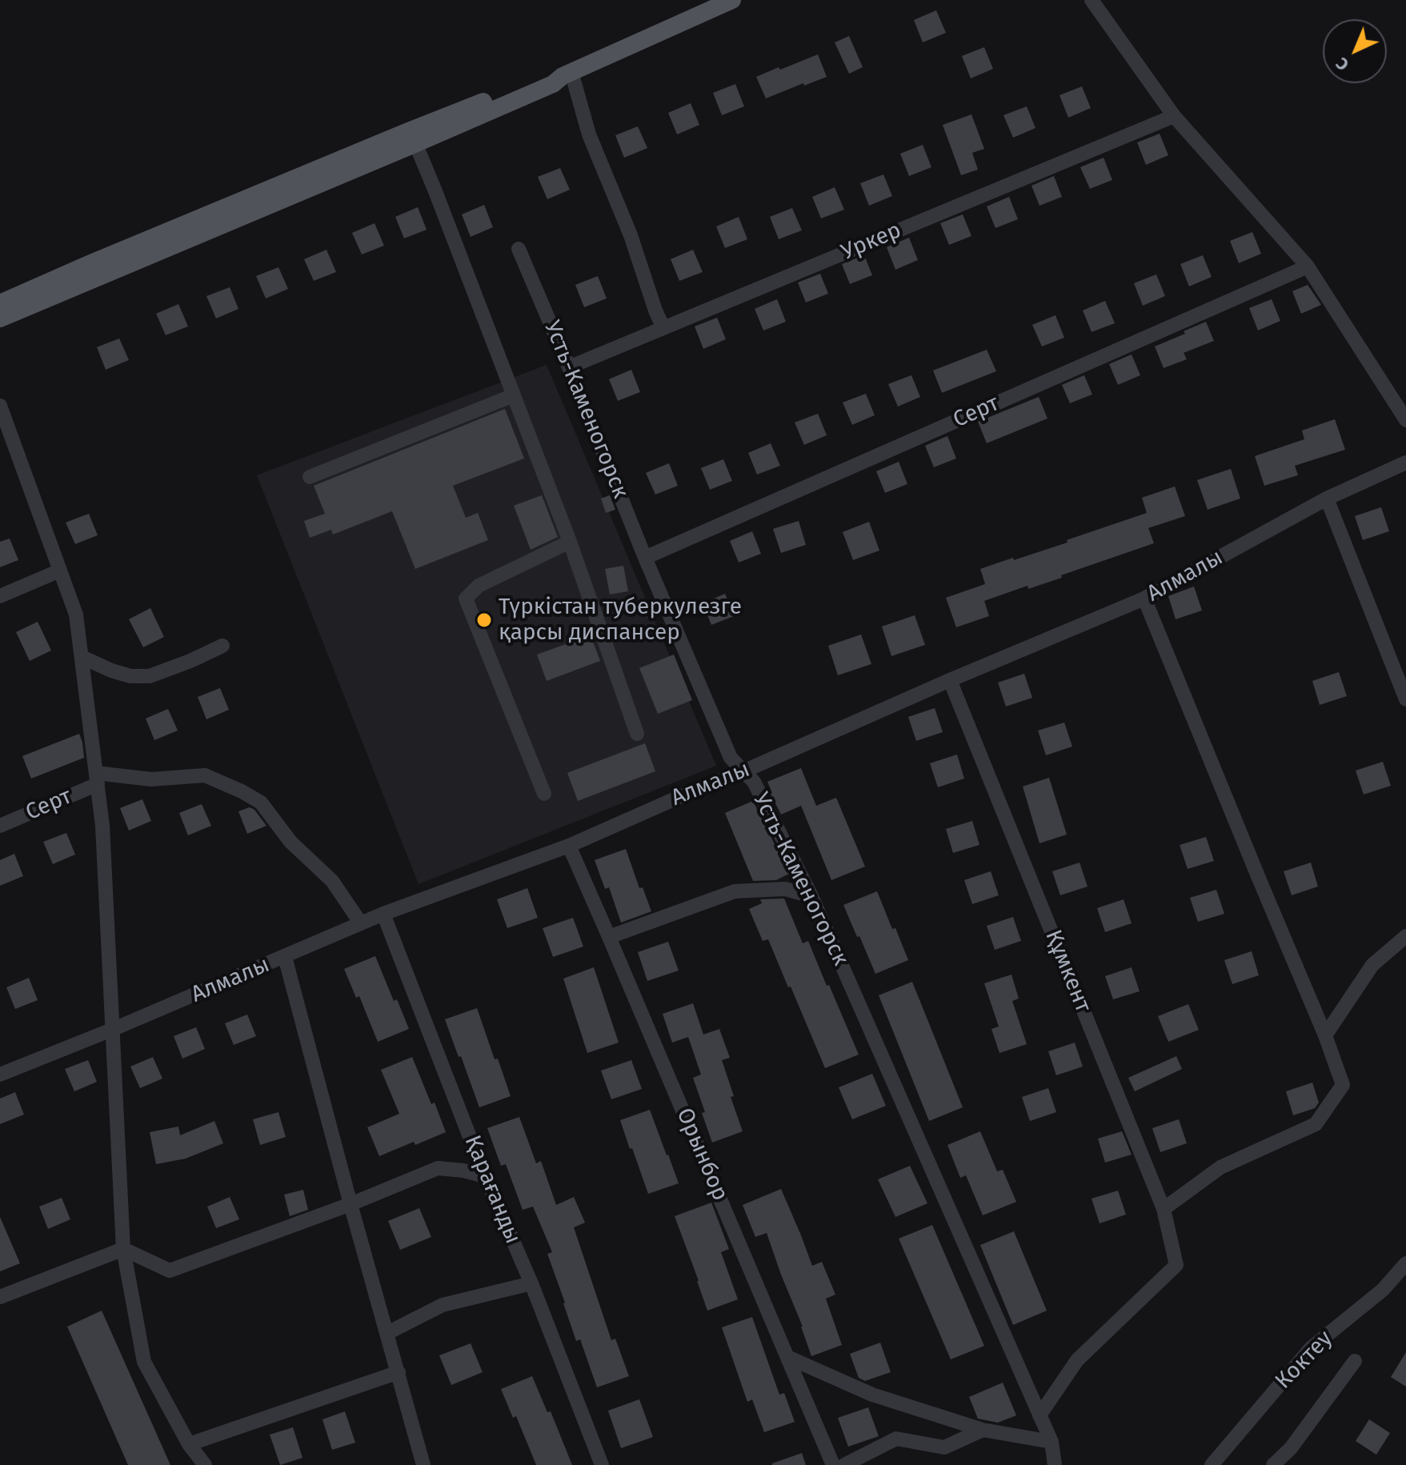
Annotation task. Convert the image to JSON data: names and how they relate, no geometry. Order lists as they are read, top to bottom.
{
  "streets": {
    "street": [
      "Уркер",
      "Усть-Каменогорск",
      "Серт",
      "Алмалы",
      "Құмкент",
      "Орынбор",
      "Қарағанды",
      "Коктеу"
    ]
  },
  "crossings": [
    ["Уркер", "Усть-Каменогорск"],
    ["Усть-Каменогорск", "Серт"],
    ["Усть-Каменогорск", "Алмалы"],
    ["Усть-Каменогорск", "Құмкент"],
    ["Алмалы", "Құмкент"],
    ["Алмалы", "Орынбор"],
    ["Алмалы", "Қарағанды"]
  ],
  "places": ["Түркістан туберкулезге қарсы диспансер"],
  "north": "bottom left"
}
